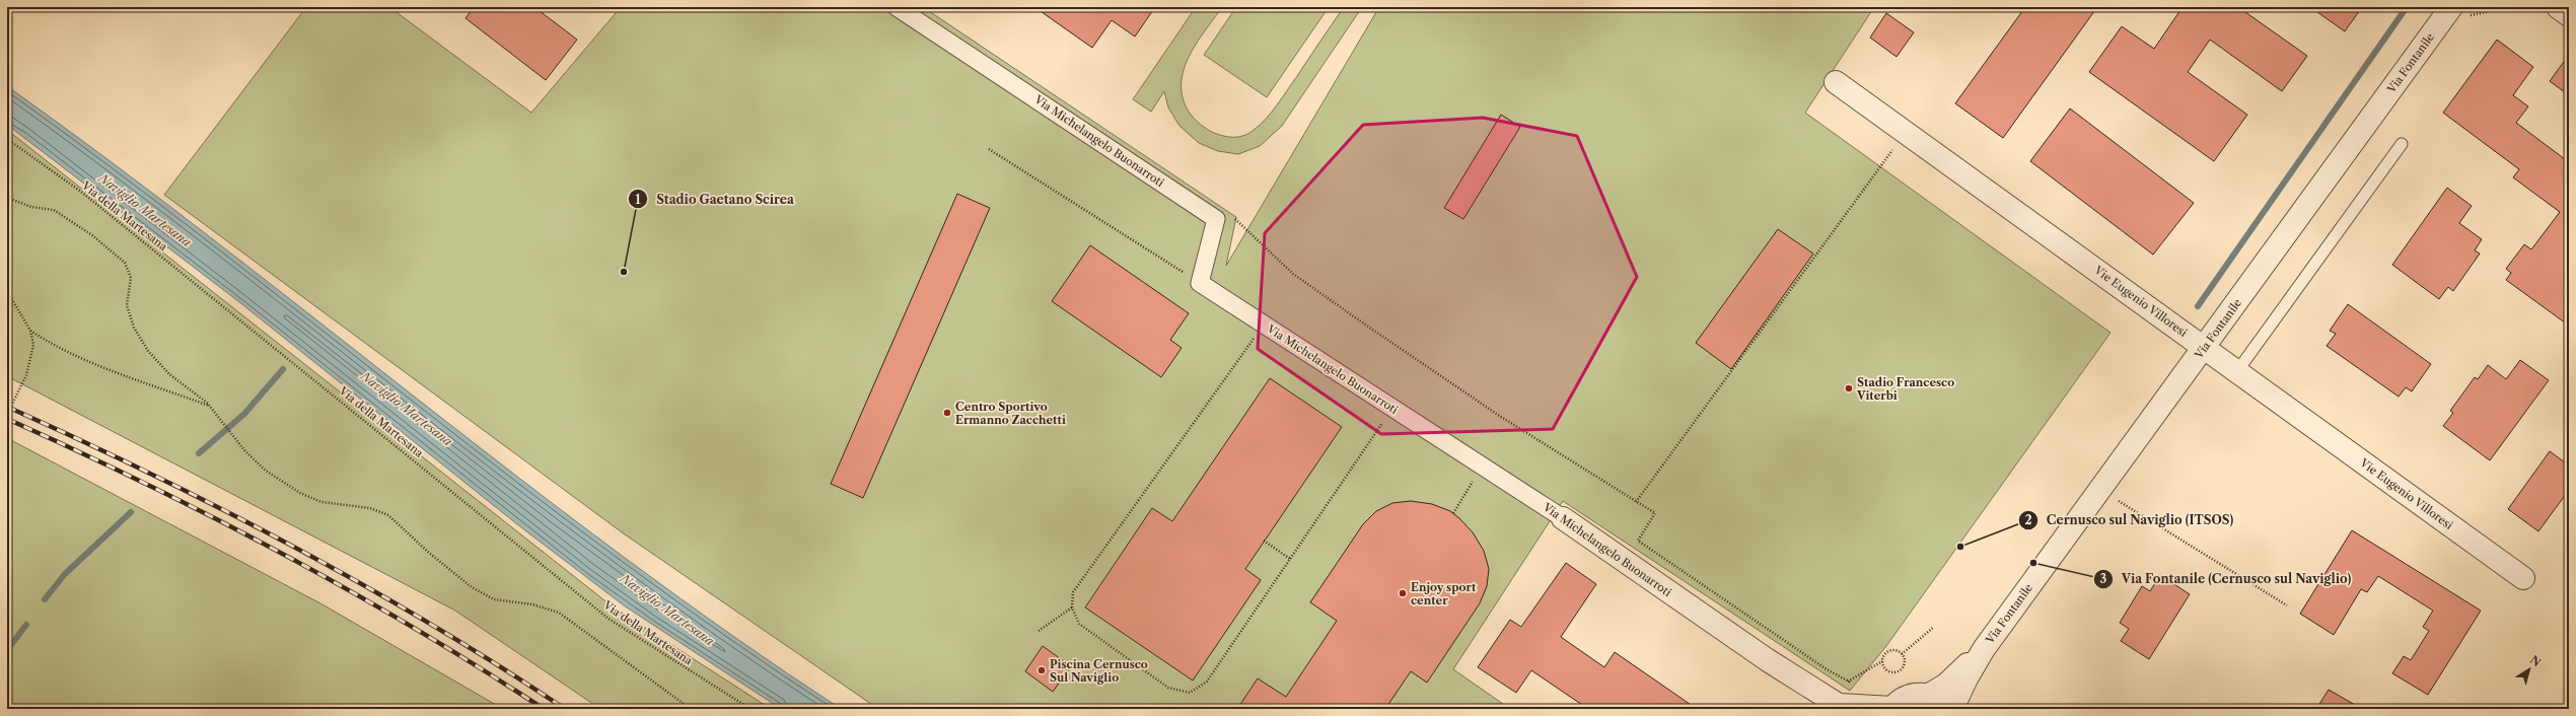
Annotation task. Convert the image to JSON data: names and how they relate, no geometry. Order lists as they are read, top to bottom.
{
  "streets": {
    "street": ["Via Fontanile", "Via Michelangelo Buonarroti", "Vie Eugenio Villoresi"],
    "path": ["Via della Martesana"]
  },
  "crossings": [
    ["Via Fontanile", "Vie Eugenio Villoresi"]
  ],
  "water": ["Naviglio Martesana"],
  "places": [
    "Stadio Gaetano Scirea",
    "Stadio Francesco Viterbi",
    "Centro Sportivo Ermanno Zacchetti",
    "Cernusco sul Naviglio (ITSOS)",
    "Via Fontanile (Cernusco sul Naviglio)",
    "Enjoy sport center",
    "Piscina Cernusco Sul Naviglio"
  ],
  "north": "top right"
}
